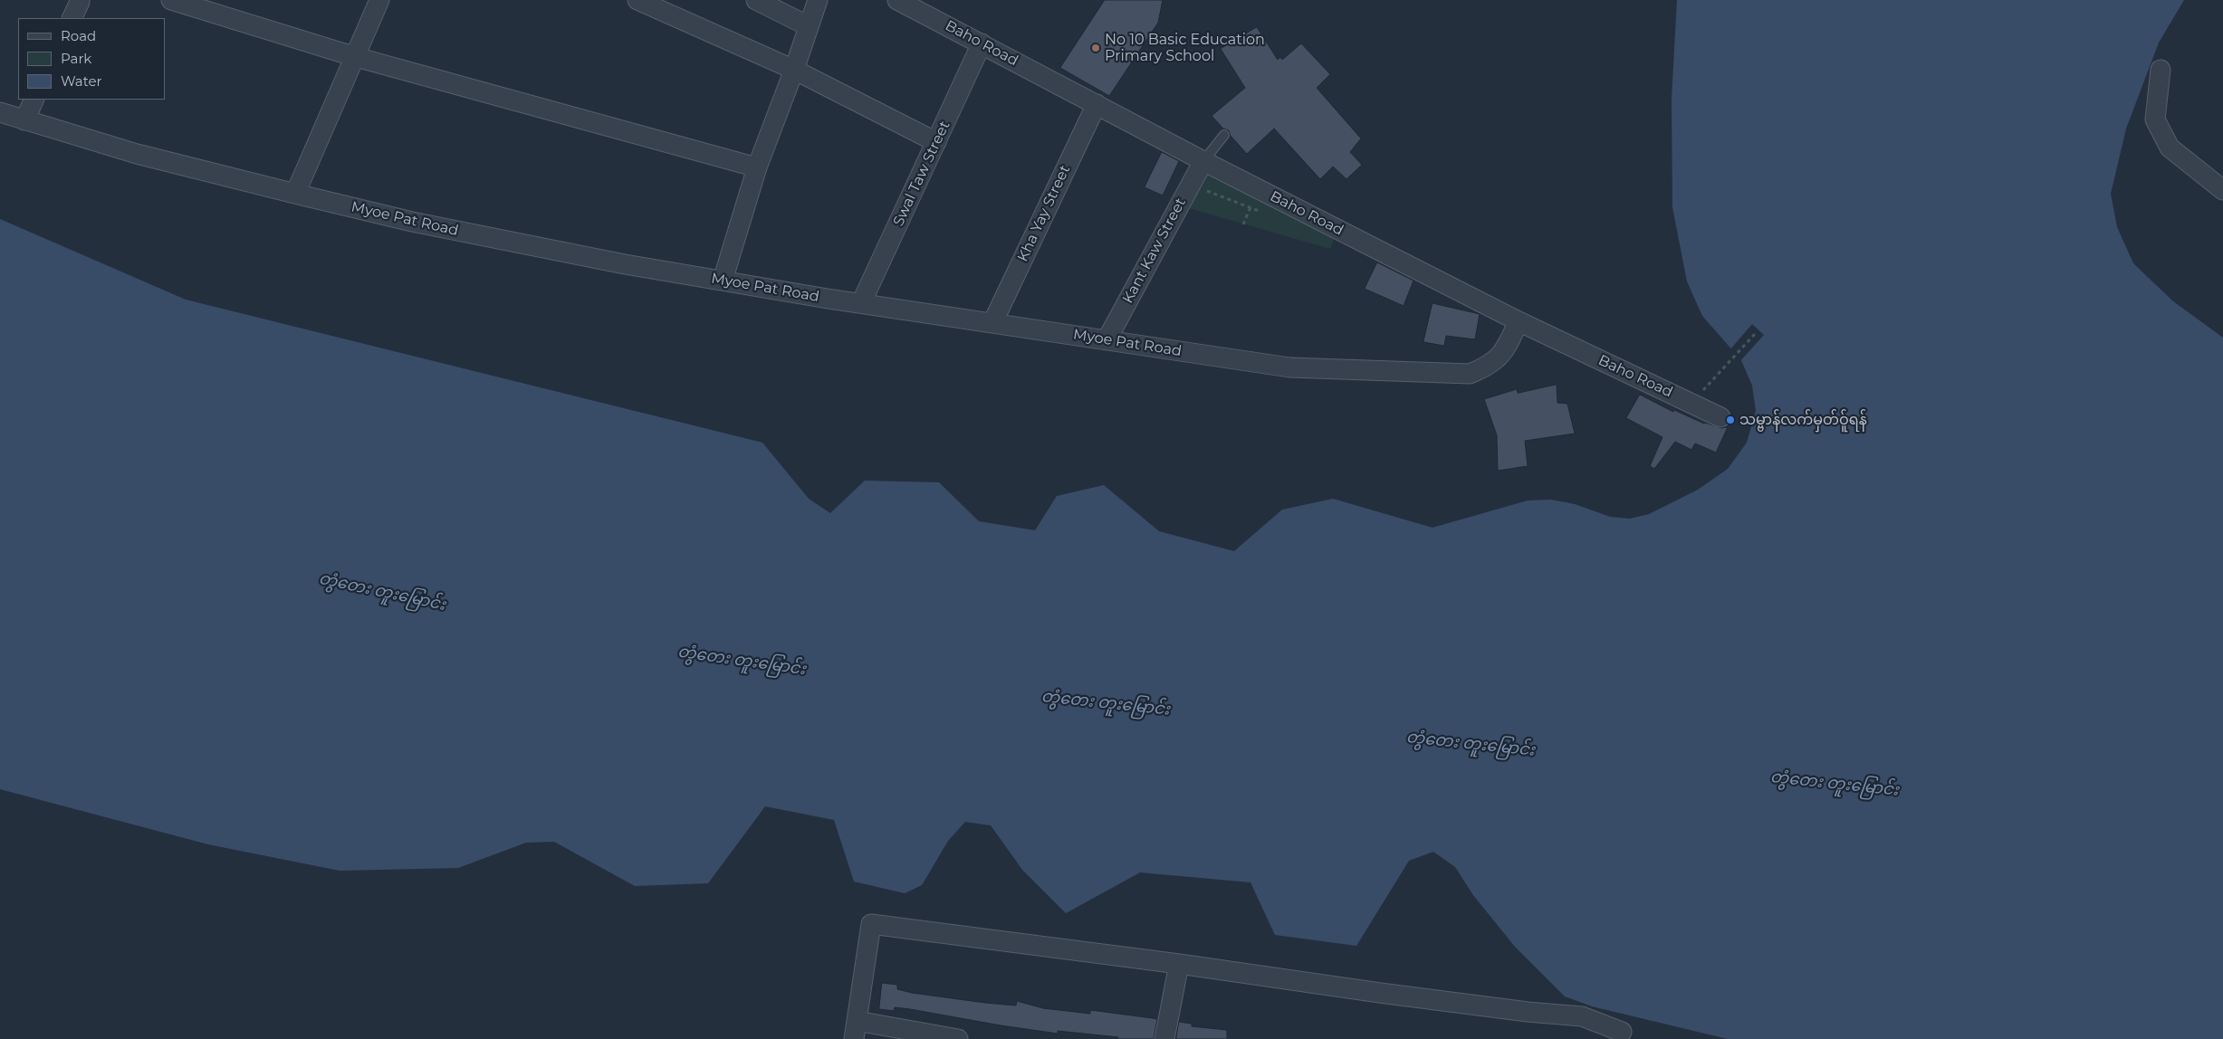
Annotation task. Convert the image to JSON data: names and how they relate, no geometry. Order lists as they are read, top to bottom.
{
  "streets": {
    "street": [
      "Baho Road",
      "Swal Taw Street",
      "Kha Yay Street",
      "Myoe Pat Road",
      "Kant Kaw Street"
    ]
  },
  "crossings": [
    ["Baho Road", "Swal Taw Street"],
    ["Baho Road", "Kha Yay Street"],
    ["Baho Road", "Myoe Pat Road"],
    ["Baho Road", "Kant Kaw Street"],
    ["Swal Taw Street", "Myoe Pat Road"],
    ["Kha Yay Street", "Myoe Pat Road"],
    ["Myoe Pat Road", "Kant Kaw Street"]
  ],
  "water": ["တွံတေး တူးမြောင်း"],
  "places": ["No 10 Basic Education Primary School", "သမ္ဗာန်လက်မှတ်ဝ်ူရန်"],
  "legend": ["Road", "Park", "Water"]
}
